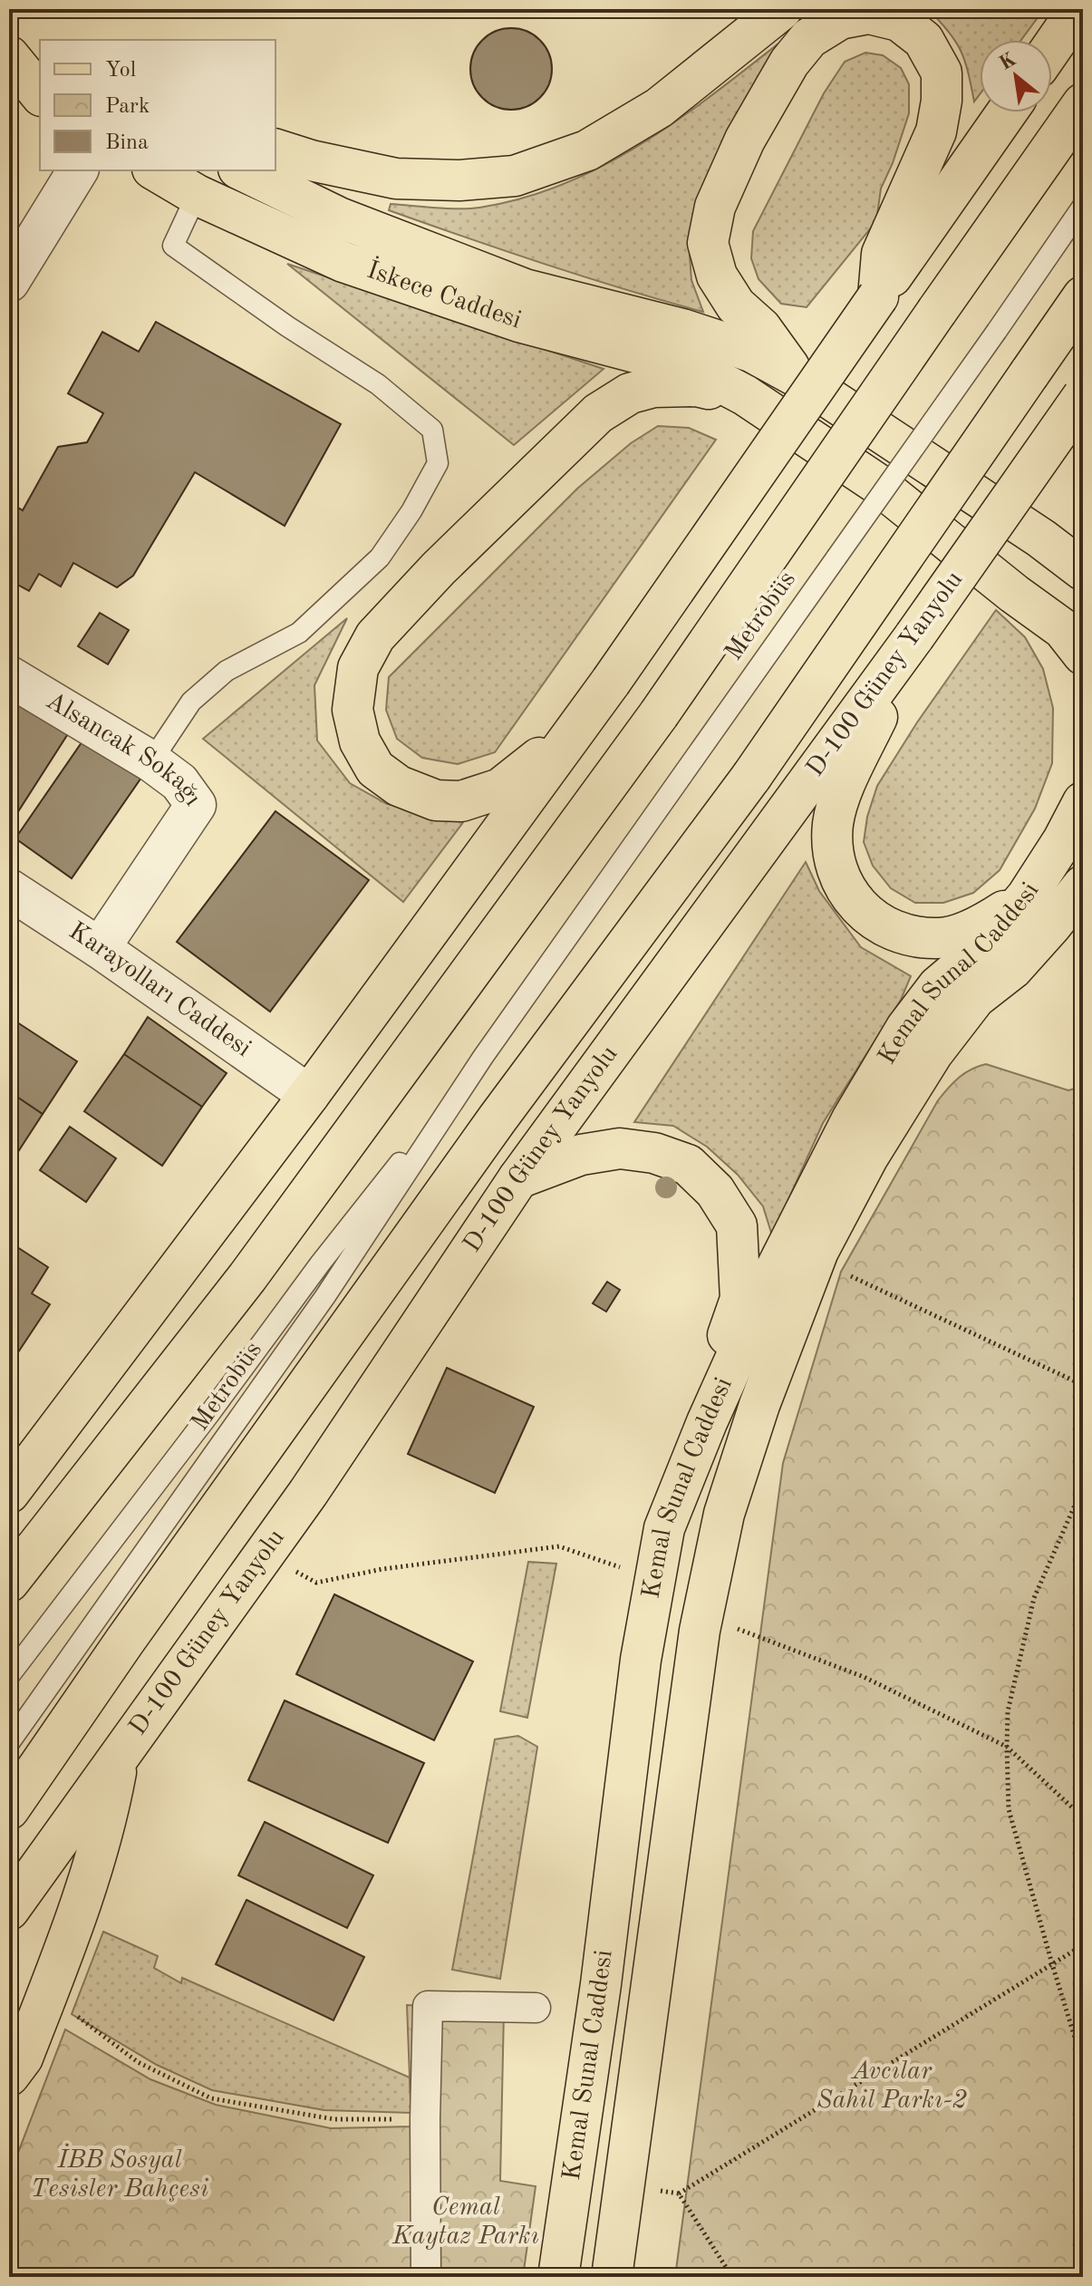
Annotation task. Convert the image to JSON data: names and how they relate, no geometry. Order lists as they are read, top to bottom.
{
  "streets": {
    "main road": ["İskece Caddesi", "D-100 Güney Yanyolu", "Kemal Sunal Caddesi"],
    "street": ["Alsancak Sokağı", "Karayolları Caddesi"],
    "lane": ["Metrobüs"]
  },
  "crossings": [
    ["Alsancak Sokağı", "Karayolları Caddesi"]
  ],
  "parks": ["Avcılar Sahil Parkı-2", "İBB Sosyal Tesisler Bahçesi", "Cemal Kaytaz Parkı"],
  "legend": ["Yol", "Park", "Bina"],
  "north": "top left"
}
